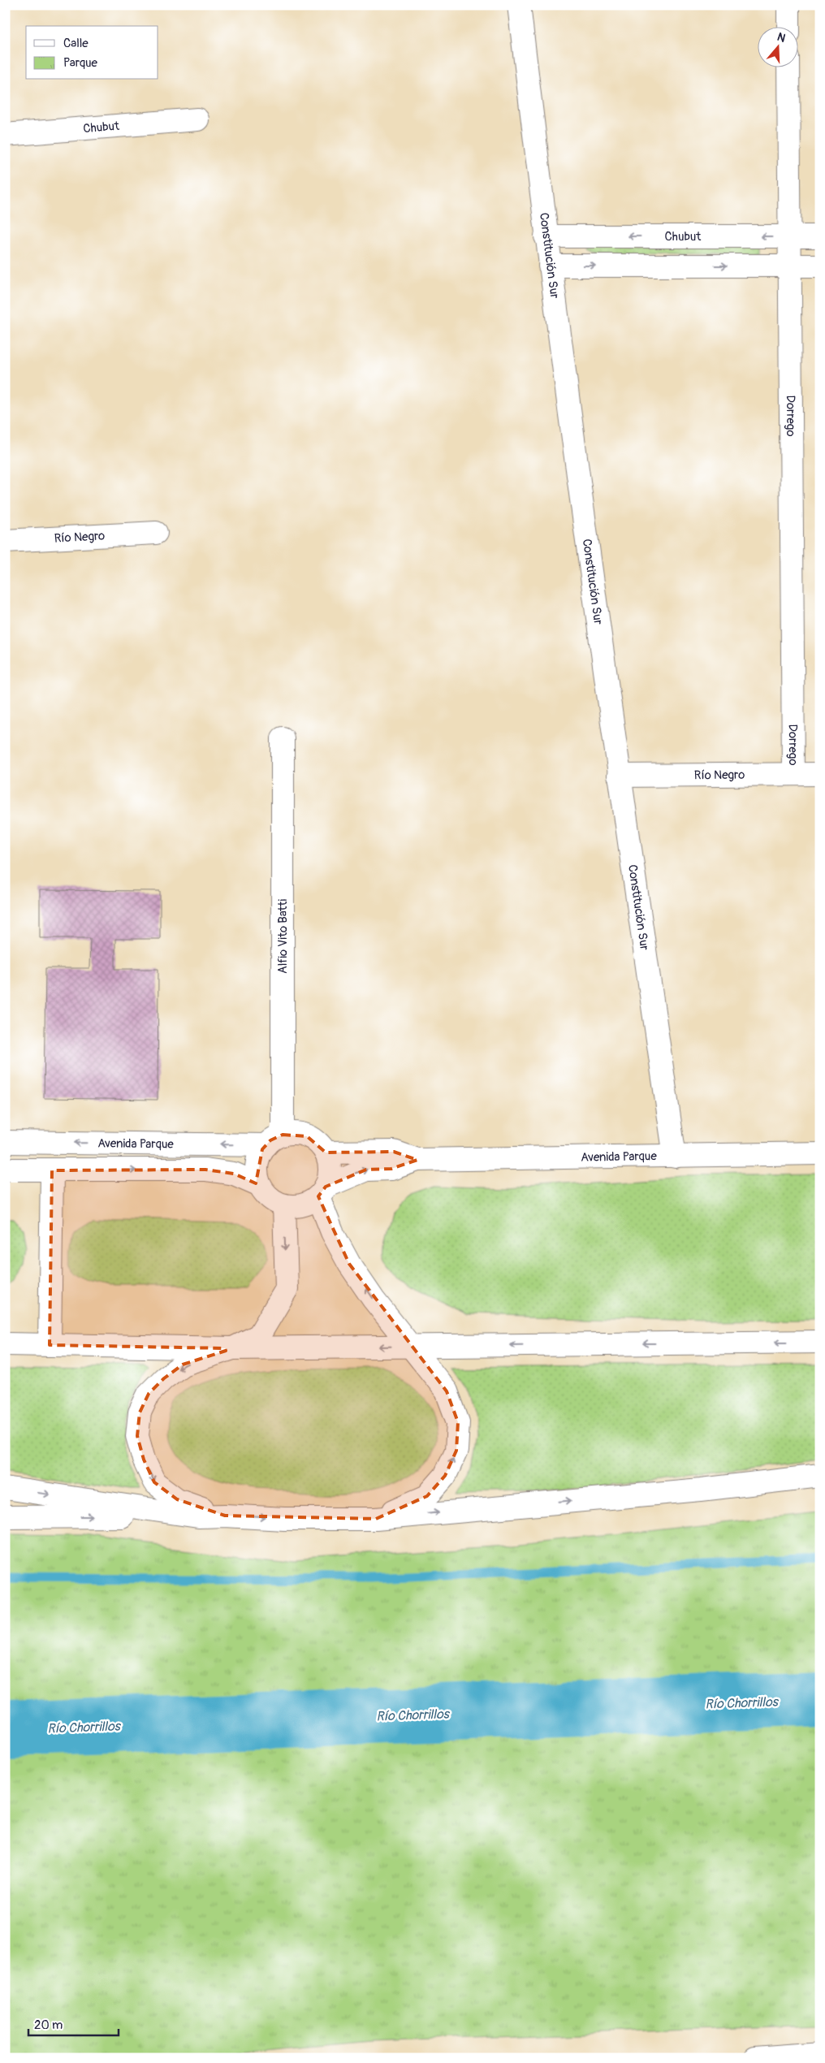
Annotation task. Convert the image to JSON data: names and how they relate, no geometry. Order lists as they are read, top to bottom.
{
  "streets": {
    "main road": [
      "Chubut",
      "Constitución Sur",
      "Dorrego",
      "Río Negro",
      "Alfio Vito Batti",
      "Avenida Parque"
    ]
  },
  "crossings": [
    ["Chubut", "Constitución Sur"],
    ["Chubut", "Dorrego"],
    ["Constitución Sur", "Río Negro"],
    ["Constitución Sur", "Avenida Parque"],
    ["Dorrego", "Río Negro"],
    ["Alfio Vito Batti", "Avenida Parque"]
  ],
  "water": ["Río Chorrillos"],
  "legend": ["Calle", "Parque"],
  "scale_bar": "20 m",
  "north": "top"
}
